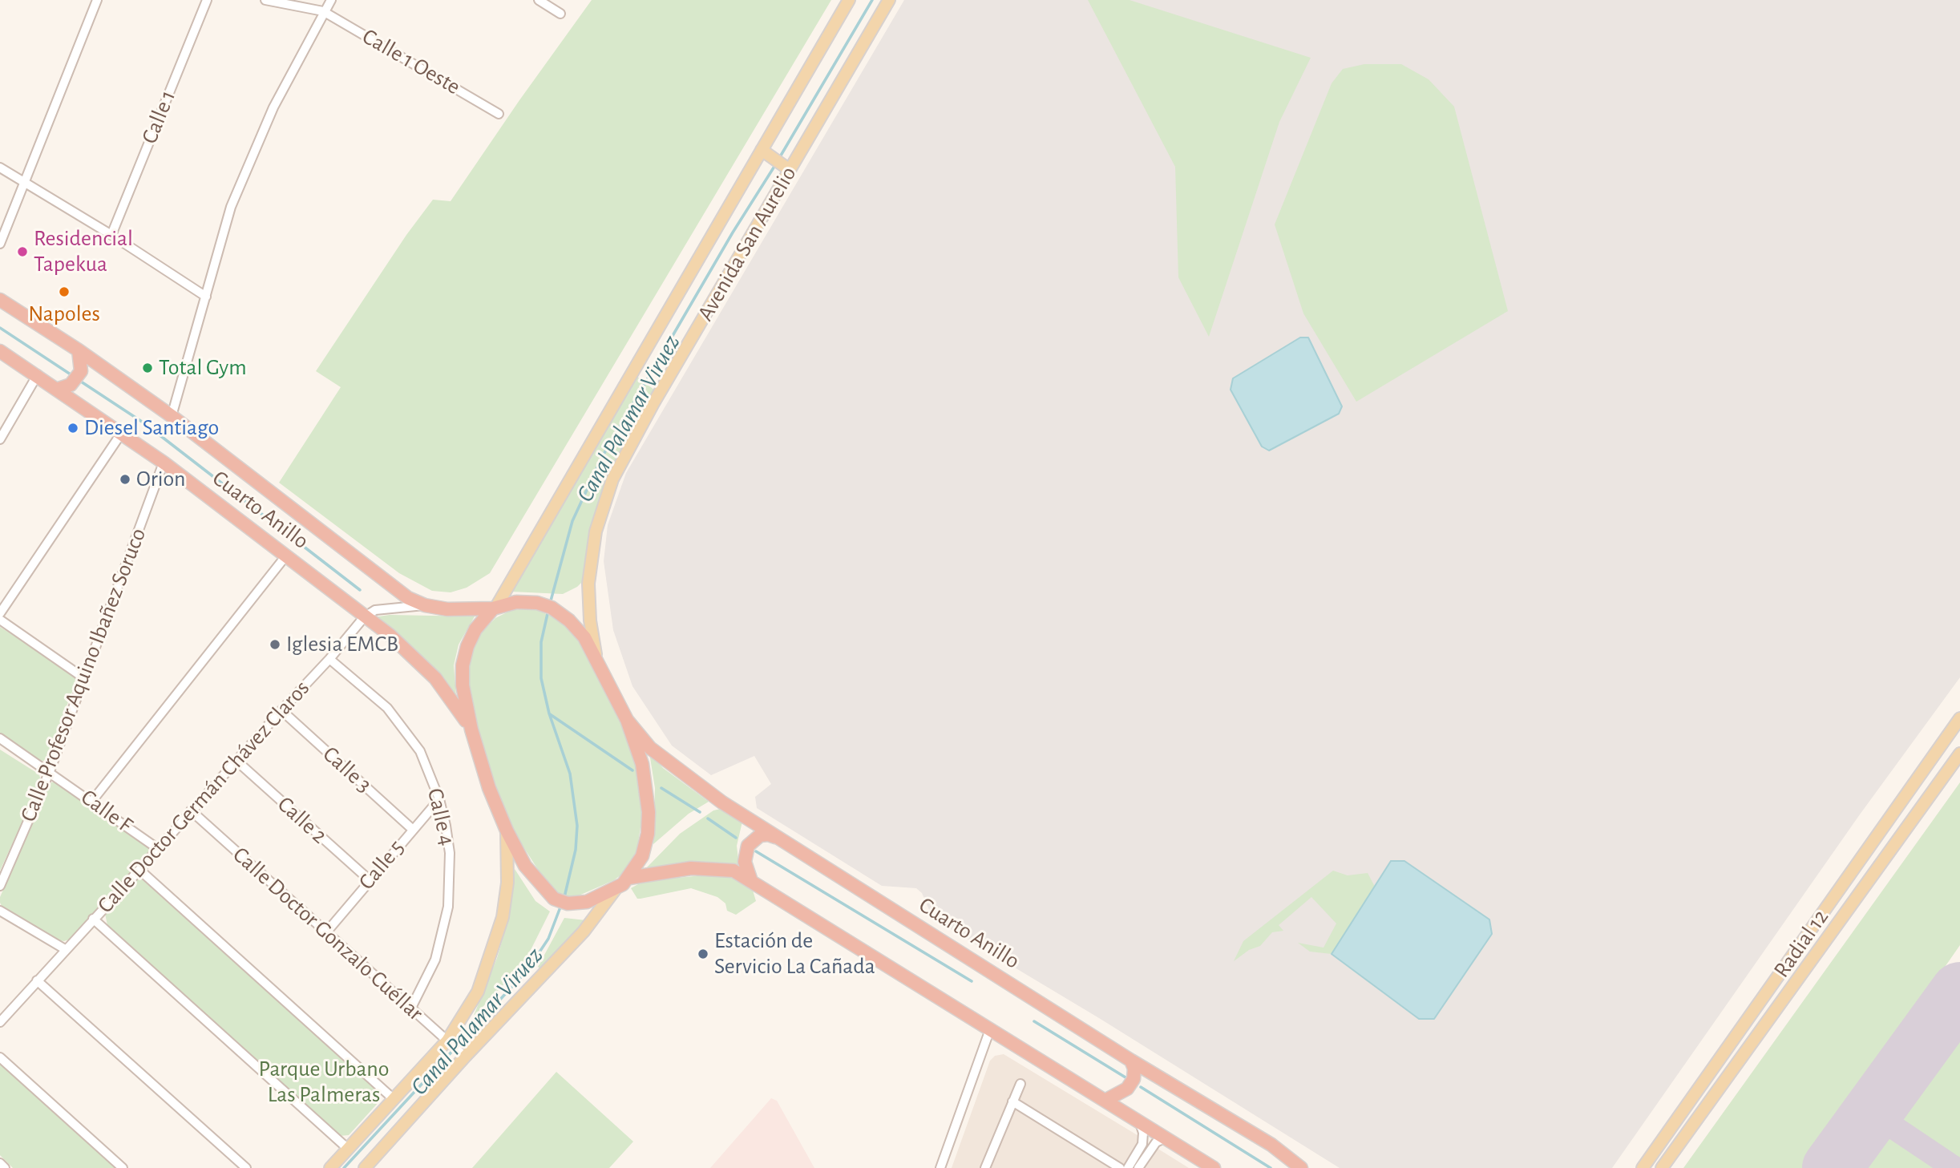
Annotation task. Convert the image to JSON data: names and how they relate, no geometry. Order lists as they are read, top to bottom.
{
  "streets": {
    "highway": ["Cuarto Anillo"],
    "main road": ["Avenida San Aurelio", "Radial 12"],
    "street": [
      "Calle 1 Oeste",
      "Calle 1",
      "Calle Profesor Aquino Ibañez Soruco",
      "Calle 3",
      "Calle Doctor Germán Chávez Claros",
      "Calle F",
      "Calle 4",
      "Calle 2",
      "Calle 5",
      "Calle Doctor Gonzalo Cuéllar"
    ]
  },
  "crossings": [
    ["Avenida San Aurelio", "Cuarto Anillo"],
    ["Cuarto Anillo", "Calle Profesor Aquino Ibañez Soruco"],
    ["Cuarto Anillo", "Calle Doctor Germán Chávez Claros"],
    ["Calle Profesor Aquino Ibañez Soruco", "Calle F"],
    ["Calle 3", "Calle Doctor Germán Chávez Claros"],
    ["Calle 3", "Calle 5"],
    ["Calle Doctor Germán Chávez Claros", "Calle F"],
    ["Calle Doctor Germán Chávez Claros", "Calle 4"],
    ["Calle Doctor Germán Chávez Claros", "Calle 2"],
    ["Calle Doctor Germán Chávez Claros", "Calle Doctor Gonzalo Cuéllar"],
    ["Calle 4", "Calle 5"],
    ["Calle 4", "Calle Doctor Gonzalo Cuéllar"],
    ["Calle 2", "Calle 5"],
    ["Calle 5", "Calle Doctor Gonzalo Cuéllar"]
  ],
  "water": ["Canal Palamar Viruez"],
  "parks": ["Parque Urbano Las Palmeras"],
  "places": [
    "Residencial Tapekua",
    "Napoles",
    "Total Gym",
    "Diesel Santiago",
    "Orion",
    "Iglesia EMCB",
    "Estación de Servicio La Cañada"
  ]
}
